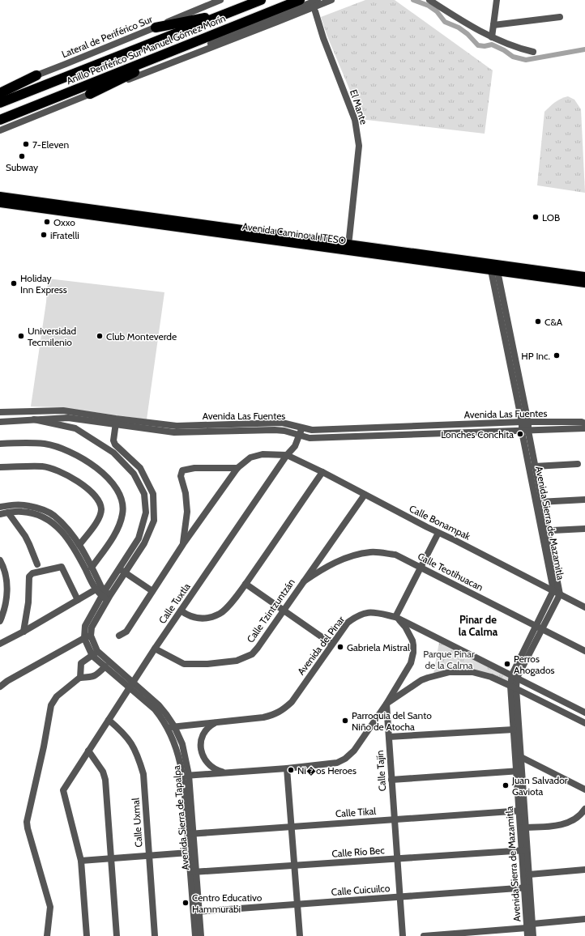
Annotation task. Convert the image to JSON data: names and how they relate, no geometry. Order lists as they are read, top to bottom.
{
  "streets": {
    "highway": ["Anillo Periférico Sur Manuel Gómez Morín"],
    "main road": ["Avenida Camino al ITESO"],
    "street": [
      "Lateral de Periférico Sur",
      "El Mante",
      "Avenida Las Fuentes",
      "Calle Bonampak",
      "Avenida Sierra de Mazamitla",
      "Calle Teotihuacan",
      "Calle Tuxtla",
      "Calle Tzintzuntzán",
      "Avenida del Pinar",
      "Calle Tajín",
      "Calle Tikal",
      "Avenida Sierra de Tapalpa",
      "Calle Uxmal",
      "Calle Río Bec",
      "Calle Cuicuilco"
    ]
  },
  "crossings": [
    ["El Mante", "Avenida Camino al ITESO"],
    ["Avenida Camino al ITESO", "Avenida Sierra de Mazamitla"],
    ["Avenida Las Fuentes", "Avenida Sierra de Mazamitla"],
    ["Avenida Las Fuentes", "Calle Tuxtla"],
    ["Calle Bonampak", "Avenida Sierra de Mazamitla"],
    ["Calle Bonampak", "Calle Tuxtla"],
    ["Calle Bonampak", "Calle Tzintzuntzán"],
    ["Avenida Sierra de Mazamitla", "Calle Teotihuacan"],
    ["Avenida Sierra de Mazamitla", "Avenida del Pinar"],
    ["Avenida Sierra de Mazamitla", "Calle Tikal"],
    ["Avenida Sierra de Mazamitla", "Calle Río Bec"],
    ["Avenida Sierra de Mazamitla", "Calle Cuicuilco"],
    ["Calle Teotihuacan", "Calle Tzintzuntzán"],
    ["Calle Tuxtla", "Calle Tzintzuntzán"],
    ["Calle Tuxtla", "Avenida Sierra de Tapalpa"],
    ["Calle Tuxtla", "Calle Uxmal"],
    ["Avenida del Pinar", "Avenida Sierra de Tapalpa"],
    ["Calle Tajín", "Calle Tikal"],
    ["Calle Tajín", "Calle Río Bec"],
    ["Calle Tajín", "Calle Cuicuilco"],
    ["Calle Tikal", "Avenida Sierra de Tapalpa"],
    ["Avenida Sierra de Tapalpa", "Calle Río Bec"],
    ["Avenida Sierra de Tapalpa", "Calle Cuicuilco"]
  ],
  "districts": ["Pinar de la Calma"],
  "parks": ["Parque Pinar de la Calma"],
  "places": [
    "7-Eleven",
    "Subway",
    "LOB",
    "Oxxo",
    "iFratelli",
    "Holiday Inn Express",
    "C&A",
    "Universidad Tecmilenio",
    "Club Monteverde",
    "HP Inc.",
    "Lonches Conchita",
    "Gabriela Mistral",
    "Perros Ahogados",
    "Parroquia del Santo Niño de Atocha",
    "Ni�os Heroes",
    "Juan Salvador Gaviota",
    "Centro Educativo Hammurabi"
  ]
}
